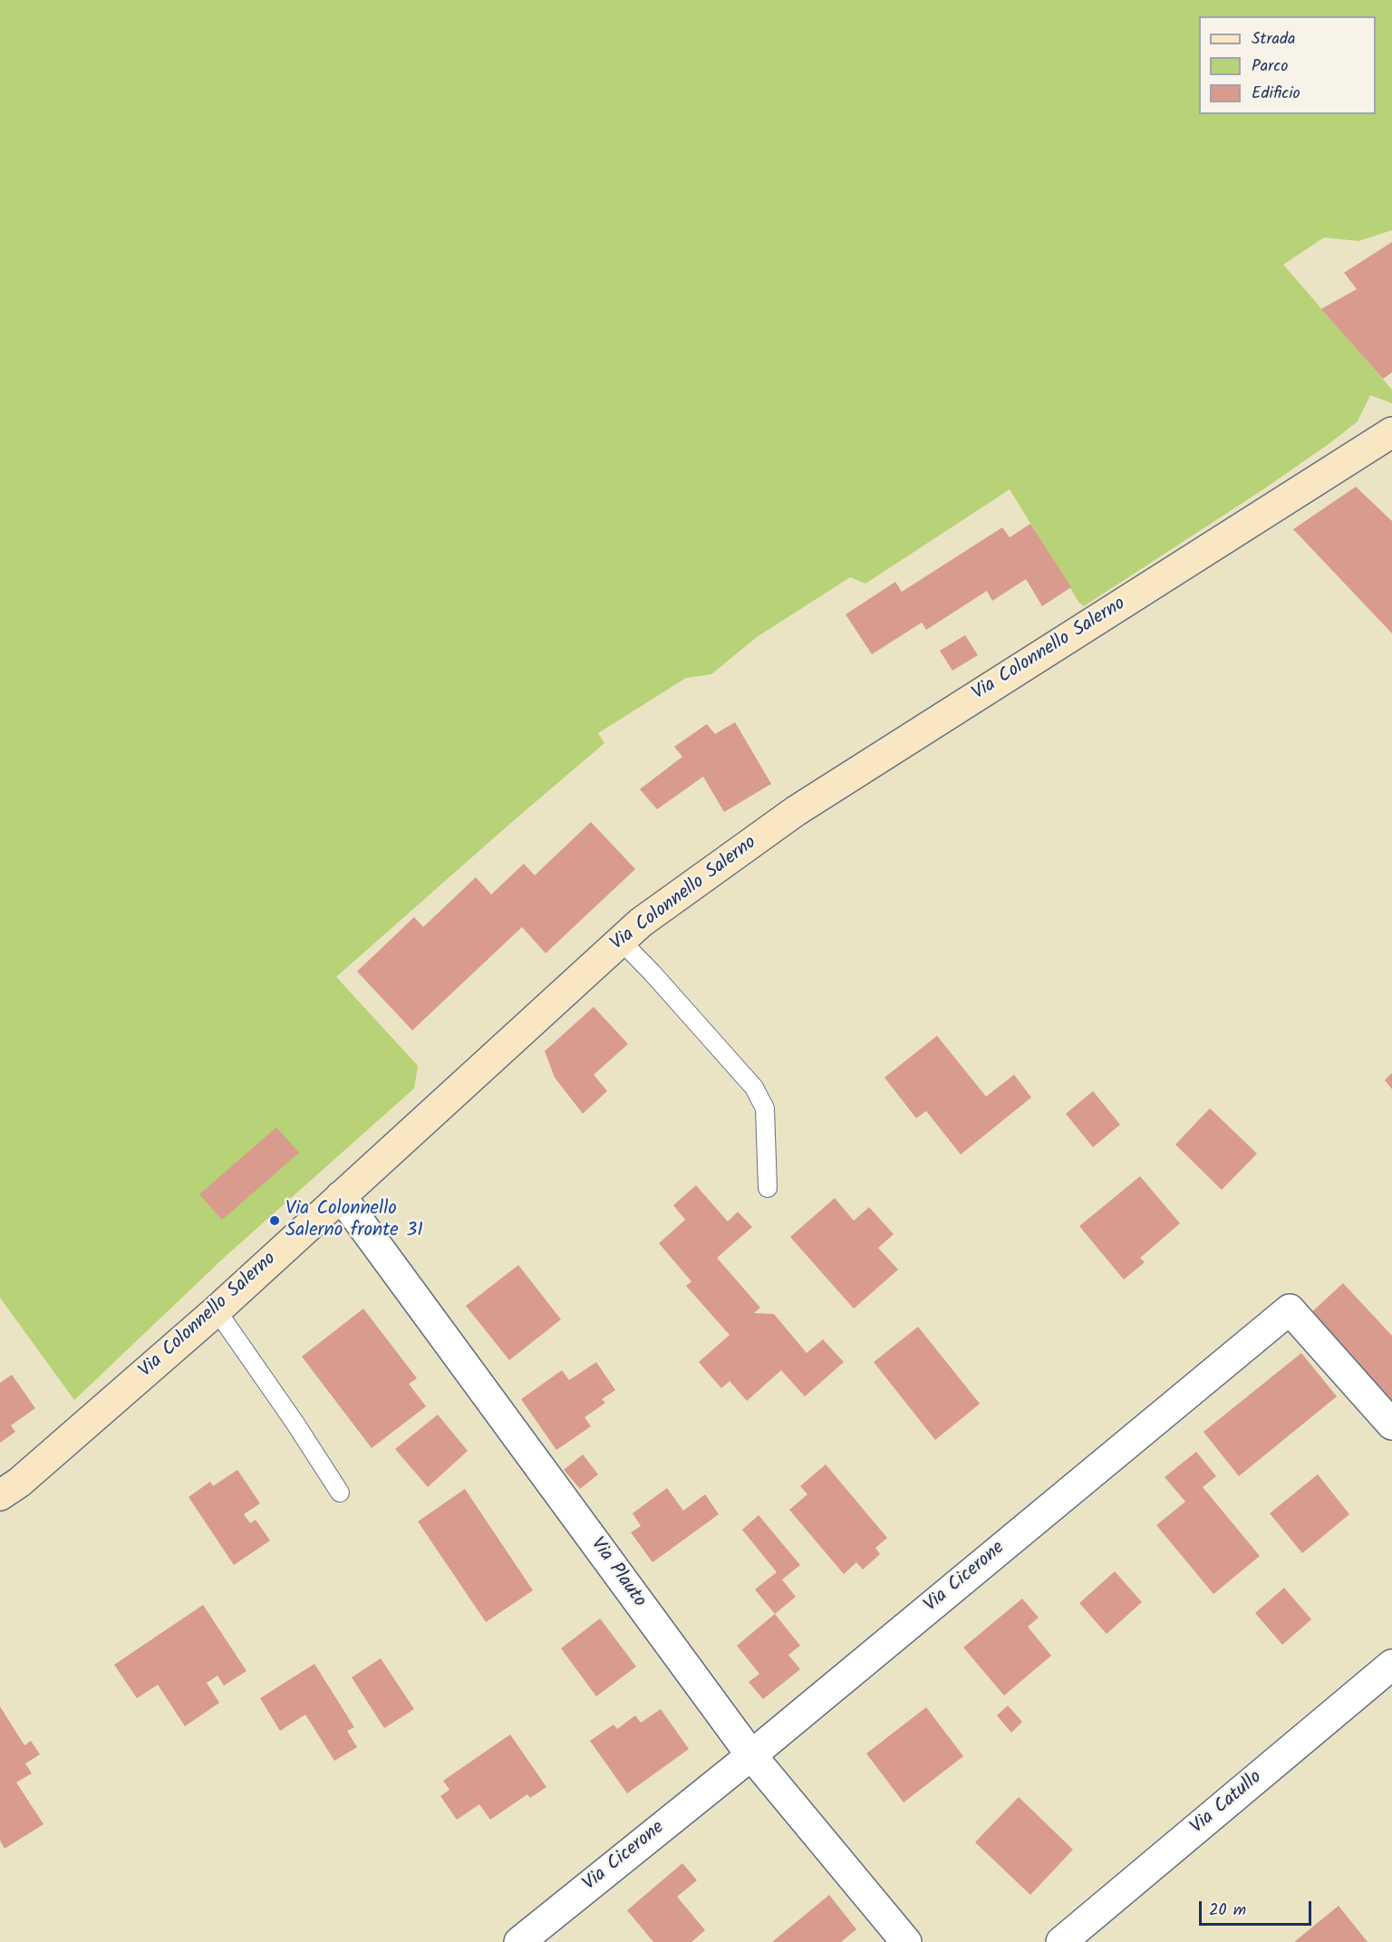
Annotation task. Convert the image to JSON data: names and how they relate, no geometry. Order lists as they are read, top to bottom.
{
  "streets": {
    "main road": ["Via Colonnello Salerno"],
    "street": ["Via Plauto", "Via Cicerone", "Via Catullo"]
  },
  "crossings": [
    ["Via Colonnello Salerno", "Via Plauto"],
    ["Via Plauto", "Via Cicerone"]
  ],
  "places": ["Via Colonnello Salerno fronte 31"],
  "legend": ["Strada", "Parco", "Edificio"],
  "scale_bar": "20 m"
}
